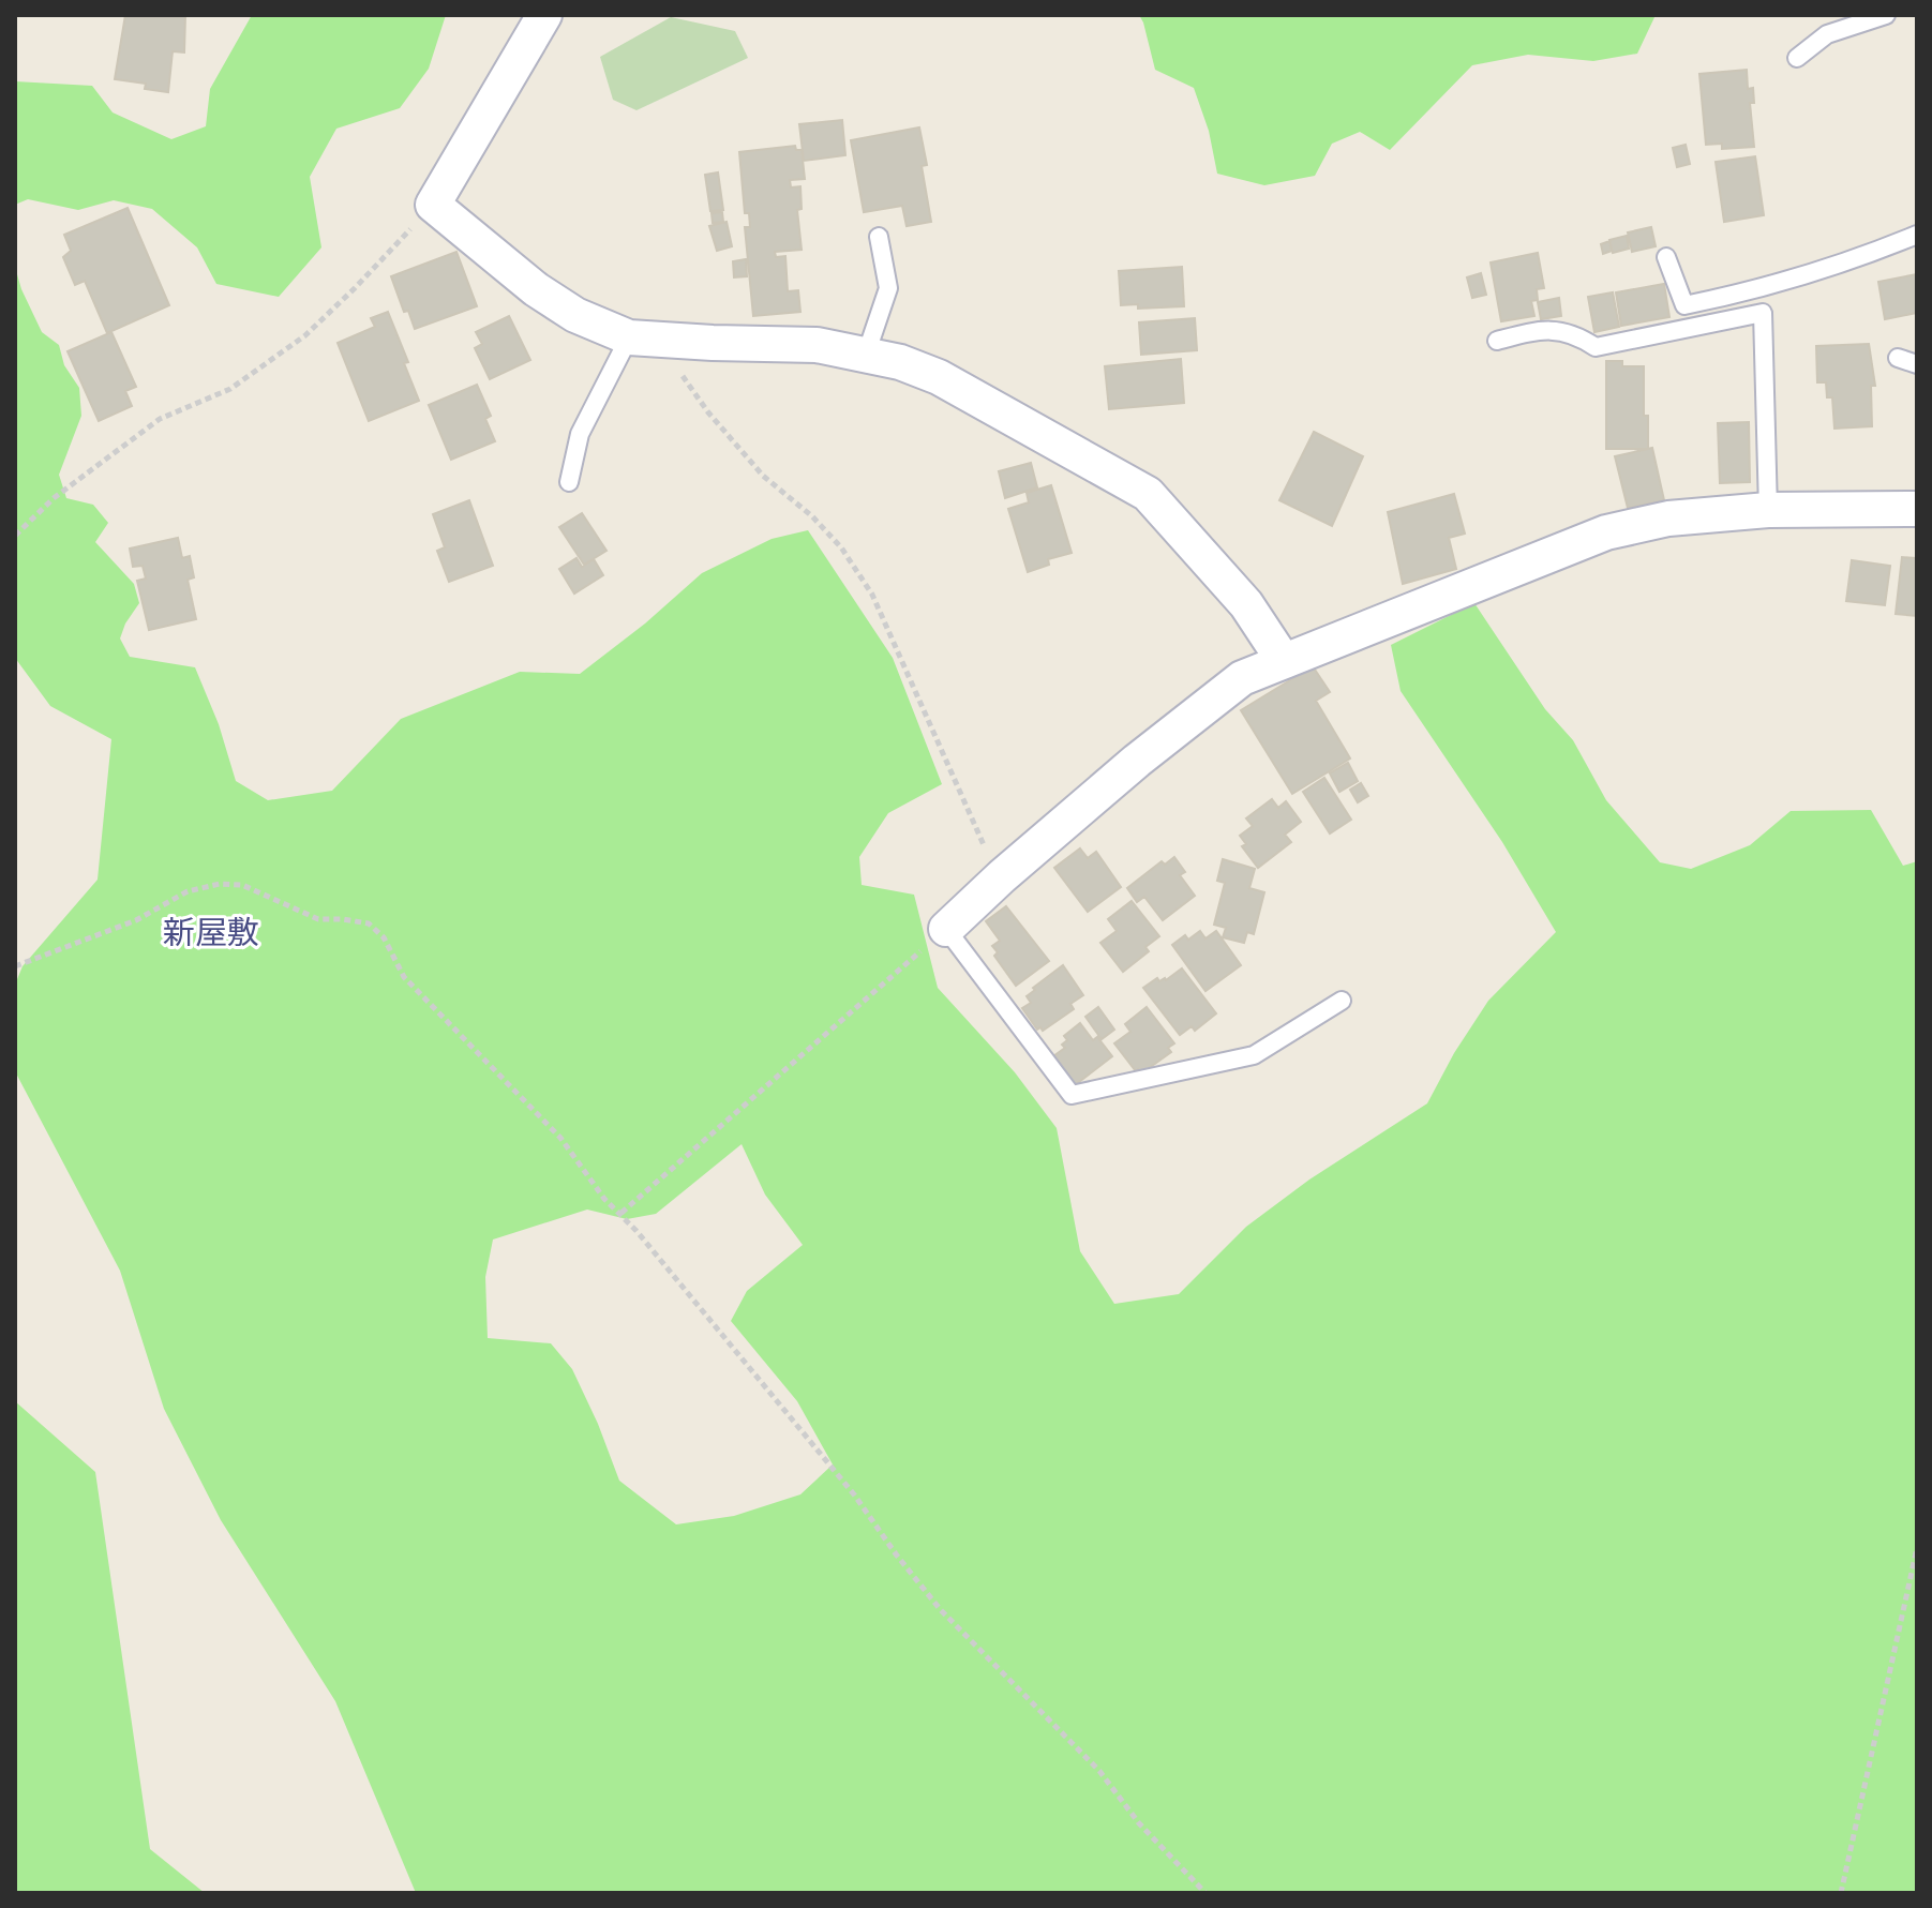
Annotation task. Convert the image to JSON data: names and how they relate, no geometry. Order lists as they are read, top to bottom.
{
  "districts": ["新屋敷"]
}
